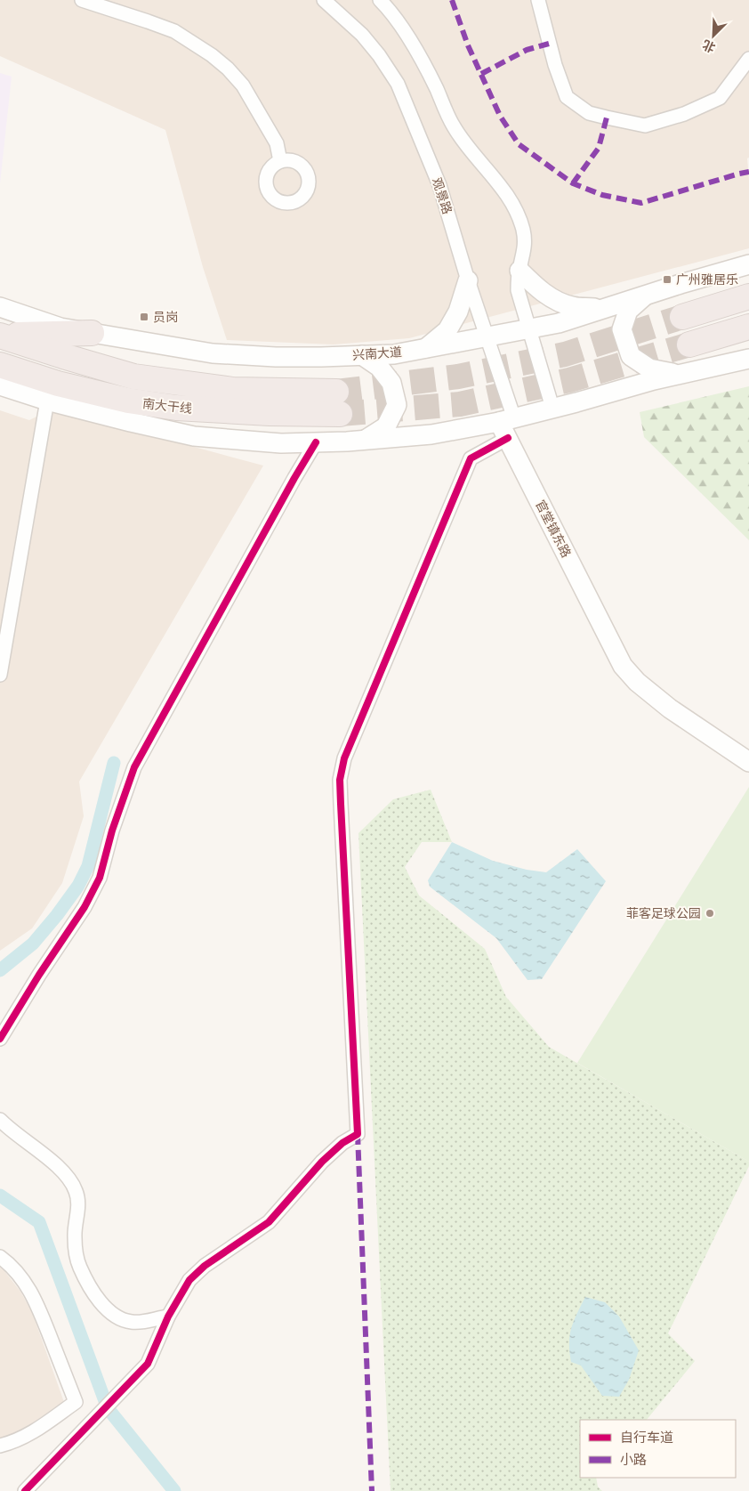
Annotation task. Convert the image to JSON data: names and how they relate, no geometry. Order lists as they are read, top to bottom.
{
  "streets": {
    "highway": ["南大干线"],
    "main road": ["兴南大道", "官堂镇东路"],
    "street": ["观景路"]
  },
  "crossings": [
    ["观景路", "兴南大道"],
    ["观景路", "官堂镇东路"]
  ],
  "places": {
    "transit": ["广州雅居乐", "员岗"],
    "other": ["菲客足球公园"]
  },
  "legend": ["自行车道", "小路"],
  "north": "bottom left"
}
